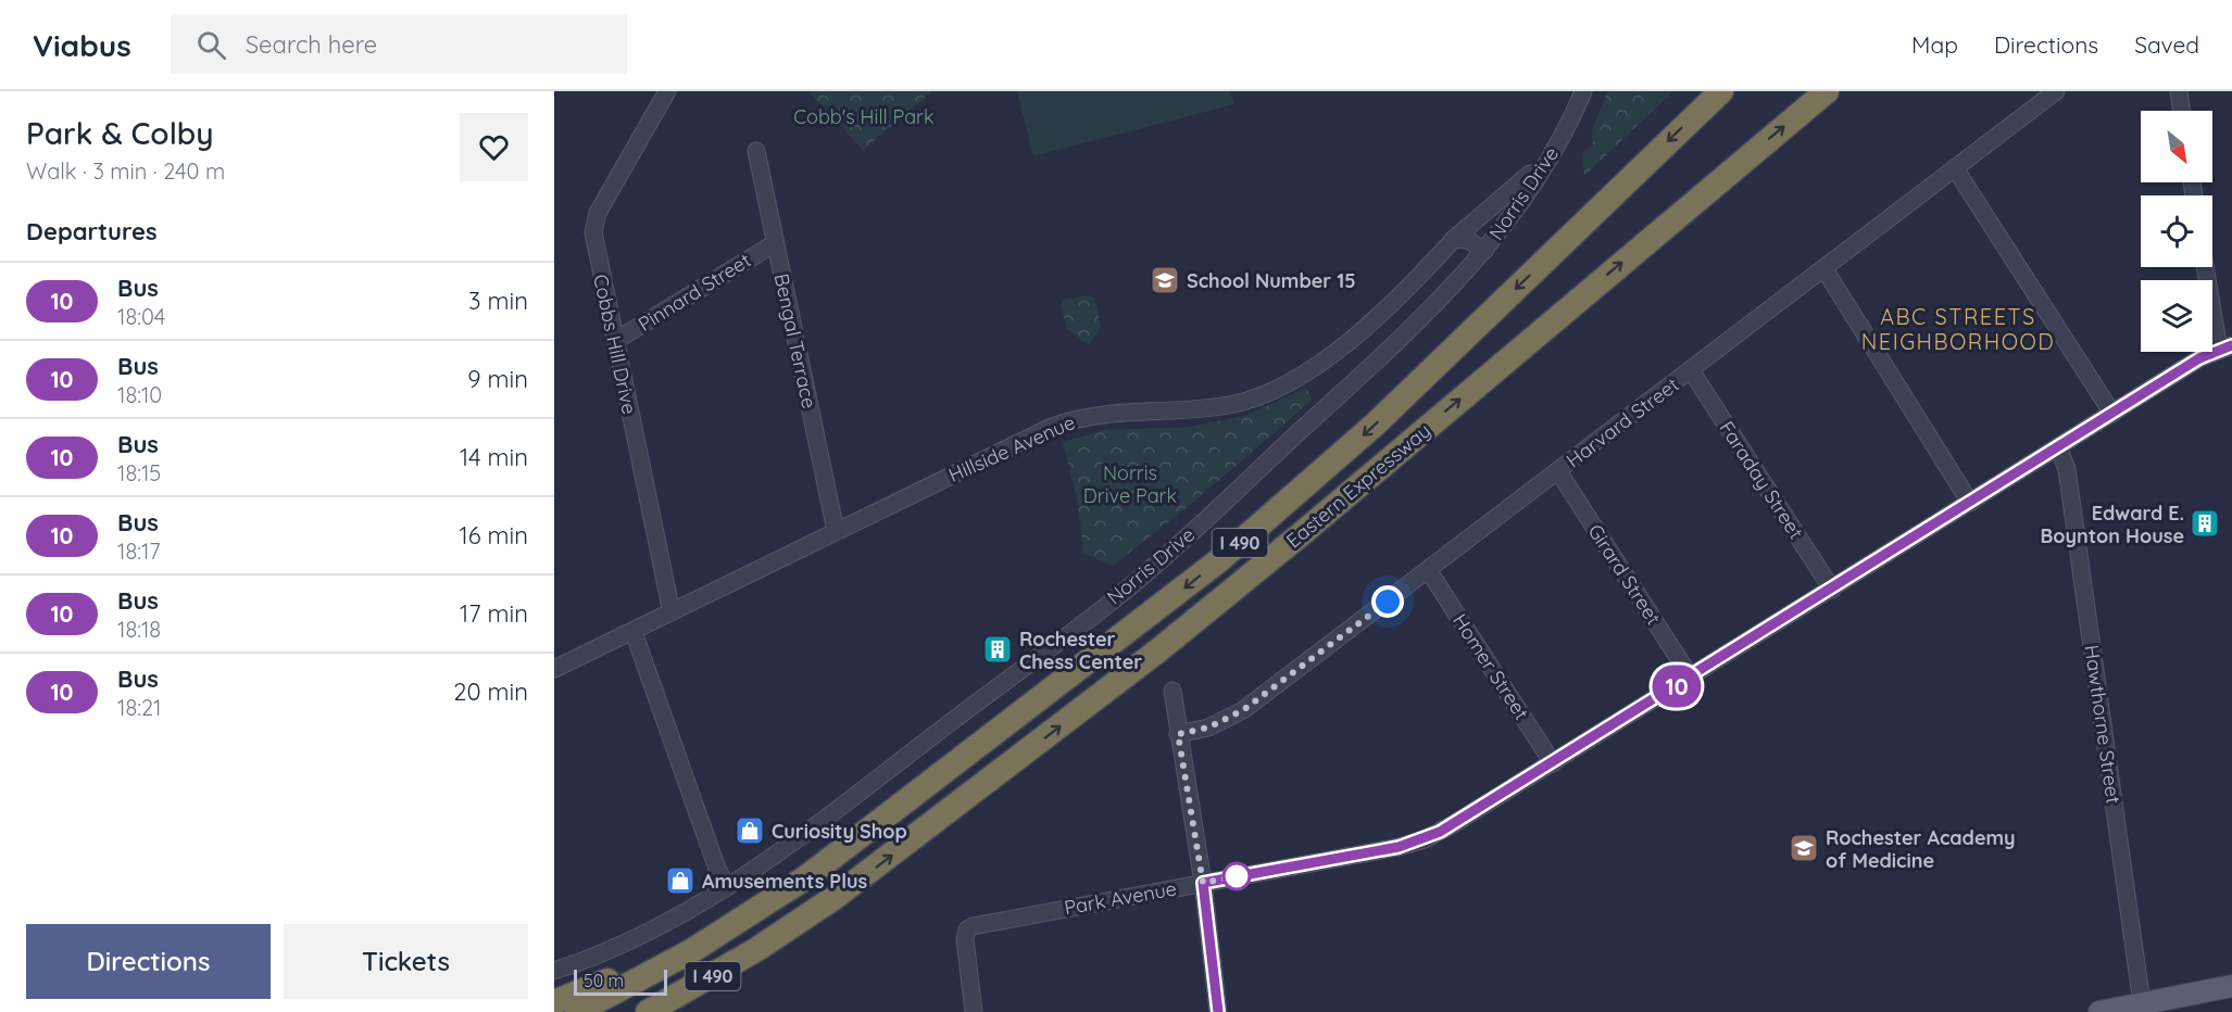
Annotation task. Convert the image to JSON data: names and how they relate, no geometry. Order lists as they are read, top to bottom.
{
  "streets": {
    "highway": ["Eastern Expressway", "I 490"],
    "street": [
      "Norris Drive",
      "Pinnard Street",
      "Bengal Terrace",
      "Cobbs Hill Drive",
      "Harvard Street",
      "Hillside Avenue",
      "Faraday Street",
      "Girard Street",
      "Homer Street",
      "Hawthorne Street",
      "Park Avenue"
    ]
  },
  "crossings": [
    ["Norris Drive", "Hillside Avenue"],
    ["Pinnard Street", "Bengal Terrace"],
    ["Pinnard Street", "Cobbs Hill Drive"],
    ["Bengal Terrace", "Hillside Avenue"],
    ["Cobbs Hill Drive", "Hillside Avenue"],
    ["Harvard Street", "Faraday Street"],
    ["Harvard Street", "Girard Street"],
    ["Harvard Street", "Homer Street"],
    ["Faraday Street", "Park Avenue"],
    ["Girard Street", "Park Avenue"],
    ["Homer Street", "Park Avenue"],
    ["Hawthorne Street", "Park Avenue"]
  ],
  "districts": ["ABC STREETS NEIGHBORHOOD"],
  "parks": ["Cobb's Hill Park", "Norris Drive Park"],
  "places": {
    "school or university": ["School Number 15", "Rochester Academy of Medicine"],
    "building": ["Edward E. Boynton House", "Rochester Chess Center"],
    "shop": ["Curiosity Shop", "Amusements Plus"]
  },
  "lines": ["bus line 10"],
  "scale_bar": "50 m",
  "north": "bottom right",
  "page": {
    "header": "Viabus",
    "search": "Search here",
    "nav": ["Map", "Directions", "Saved"],
    "heading": [
      ["Park & Colby", "Walk · 3 min · 240 m"],
      "Departures"
    ],
    "on_map": "10",
    "list": [
      {
        "mark": "10",
        "name": "Bus",
        "note": "18:04",
        "value": "3 min"
      },
      {
        "mark": "10",
        "name": "Bus",
        "note": "18:10",
        "value": "9 min"
      },
      {
        "mark": "10",
        "name": "Bus",
        "note": "18:15",
        "value": "14 min"
      },
      {
        "mark": "10",
        "name": "Bus",
        "note": "18:17",
        "value": "16 min"
      },
      {
        "mark": "10",
        "name": "Bus",
        "note": "18:18",
        "value": "17 min"
      },
      {
        "mark": "10",
        "name": "Bus",
        "note": "18:21",
        "value": "20 min"
      }
    ],
    "buttons": ["Directions", "Tickets"],
    "scale": "50 m"
  }
}
